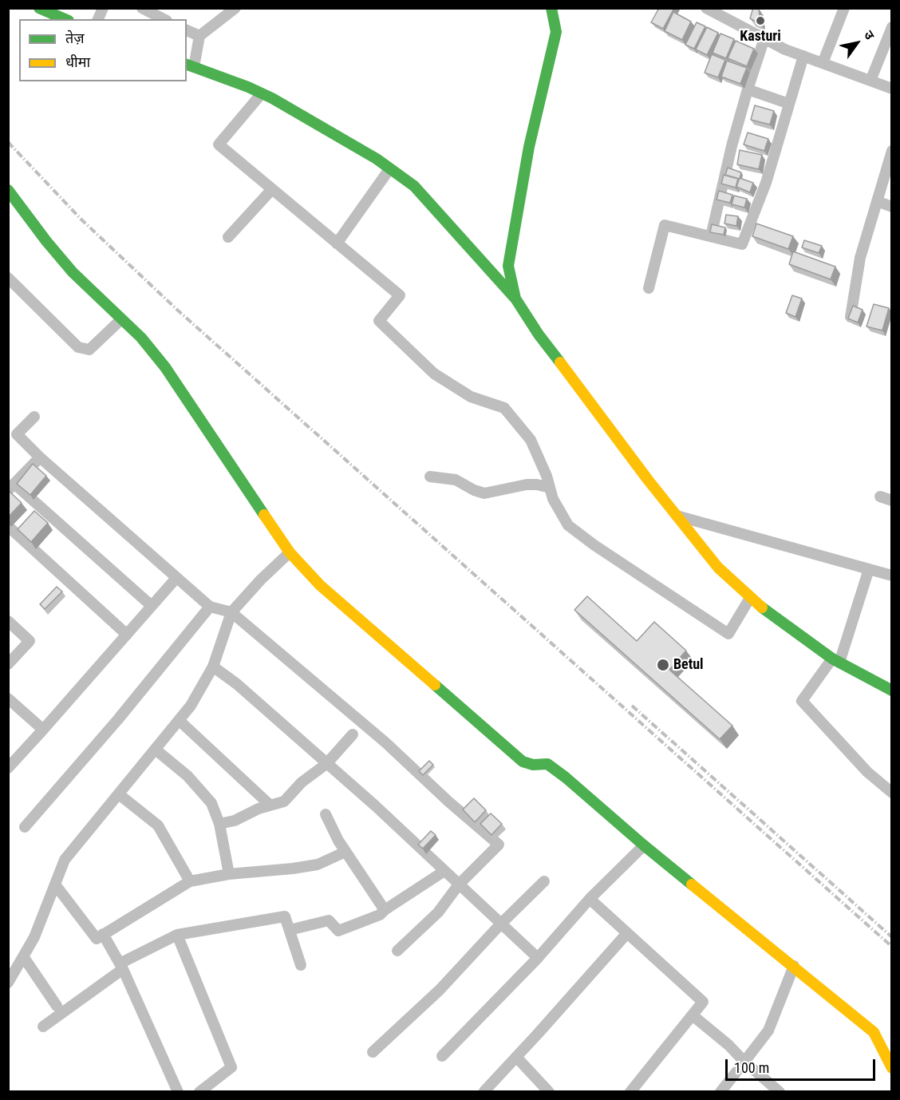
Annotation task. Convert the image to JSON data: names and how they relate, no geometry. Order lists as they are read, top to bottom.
{
  "places": ["Kasturi", "Betul"],
  "legend": ["तेज़", "धीमा"],
  "scale_bar": "100 m",
  "north": "top right"
}
